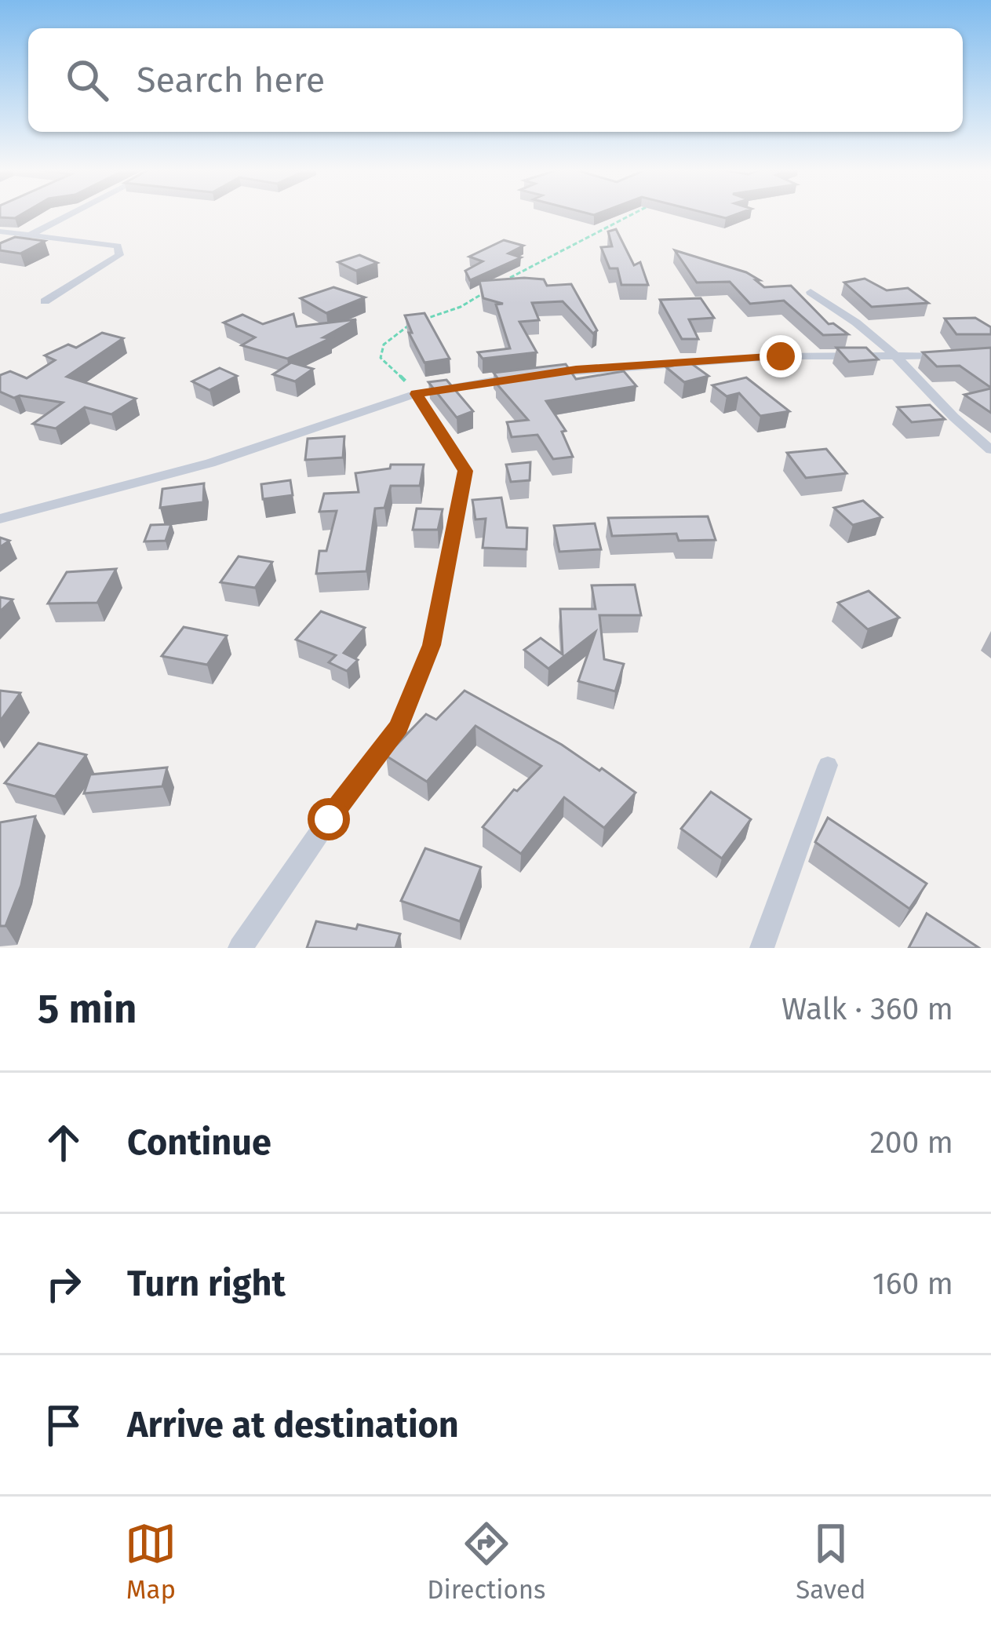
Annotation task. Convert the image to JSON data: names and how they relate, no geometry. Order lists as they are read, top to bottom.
{
  "page": {
    "search": "Search here",
    "heading": ["5 min", "Walk · 360 m"],
    "list": [
      ["Continue", "200 m"],
      ["Turn right", "160 m"],
      "Arrive at destination"
    ],
    "nav": ["Map", "Directions", "Saved"]
  }
}
